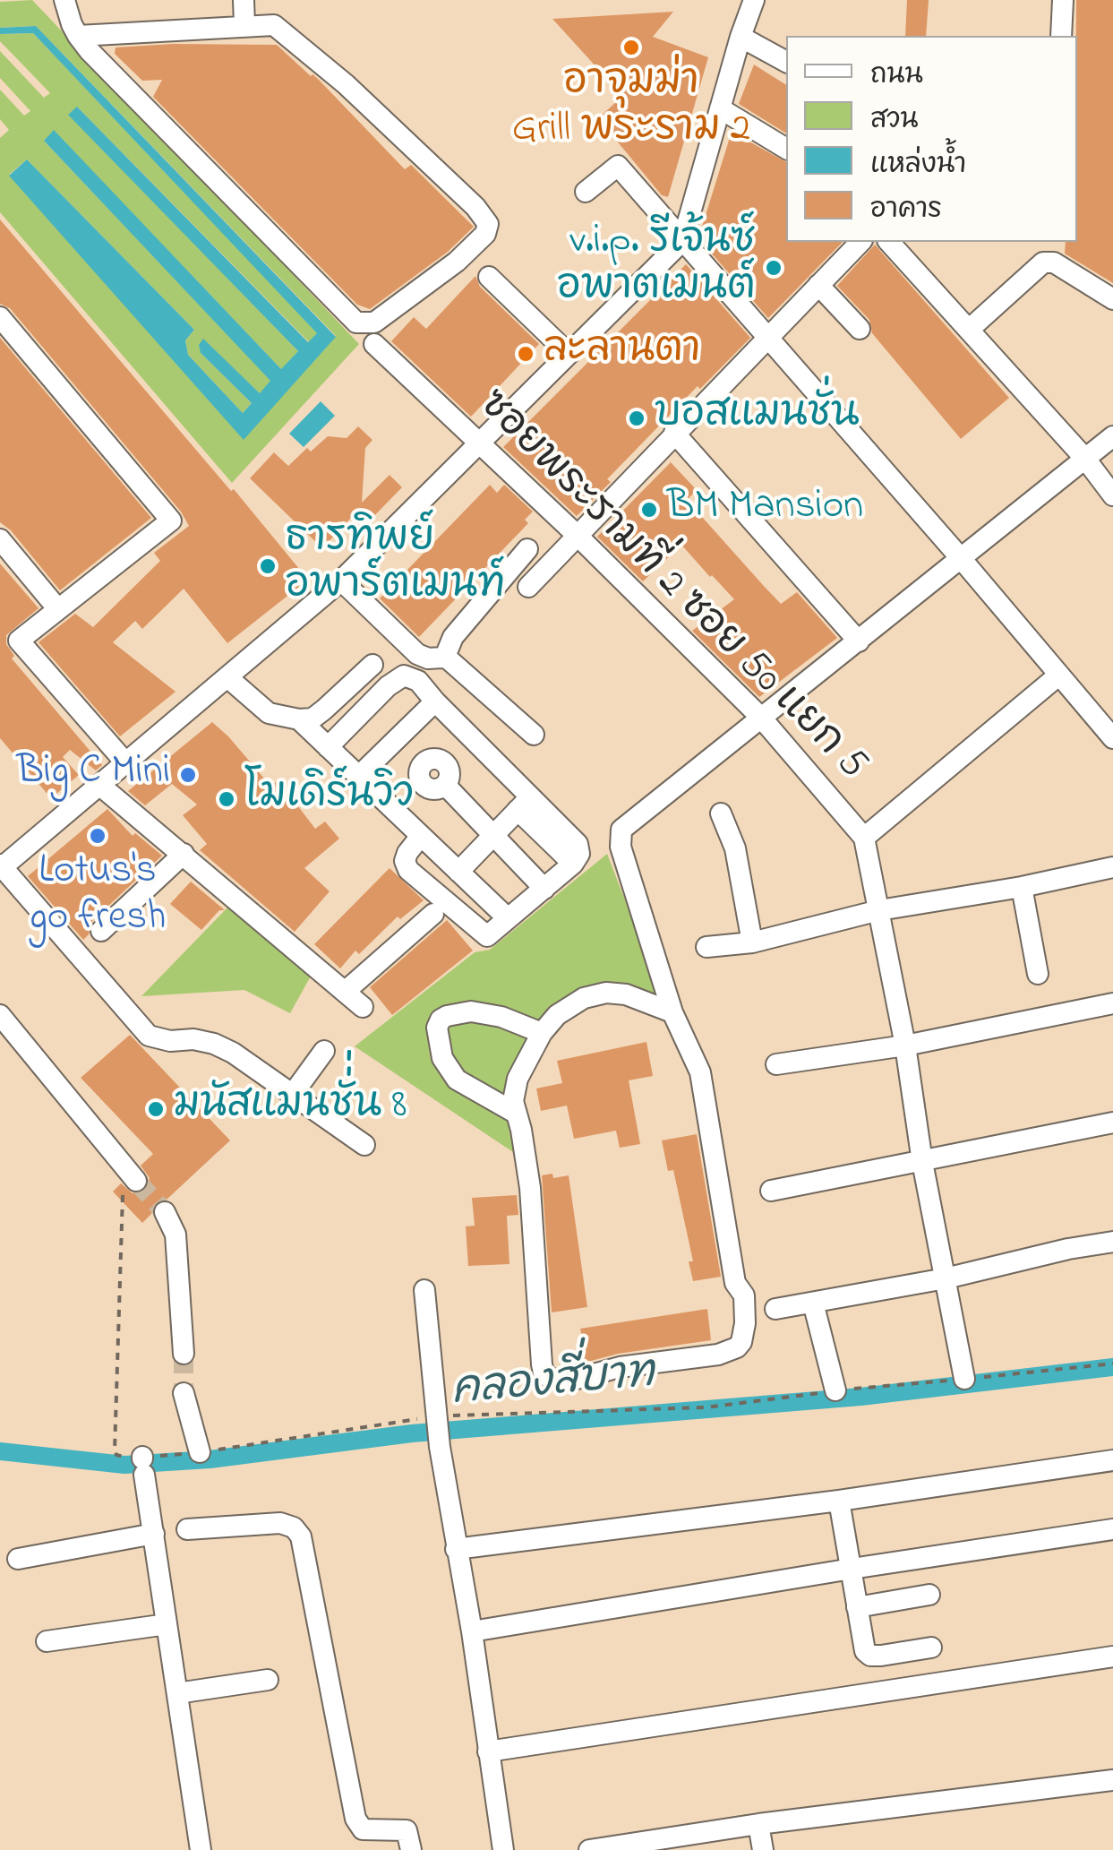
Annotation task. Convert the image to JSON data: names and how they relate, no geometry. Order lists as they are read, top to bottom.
{
  "streets": {
    "street": ["ซอยพระรามที่ 2 ซอย 50 แยก 5"]
  },
  "water": ["คลองสี่บาท"],
  "places": [
    "อาจุมม่า Grill พระราม 2",
    "v.i.p. รีเจ้นซ์ อพาตเมนต์",
    "ละลานตา",
    "บอสแมนชั่น",
    "BM Mansion",
    "ธารทิพย์ อพาร์ตเมนท์",
    "Big C Mini",
    "โมเดิร์นวิว",
    "Lotus's go fresh",
    "มนัสแมนชั่่น 8"
  ],
  "legend": [
    "ถนน",
    "สวน",
    "แหล่งน้ำ",
    "อาคาร"
  ]
}
